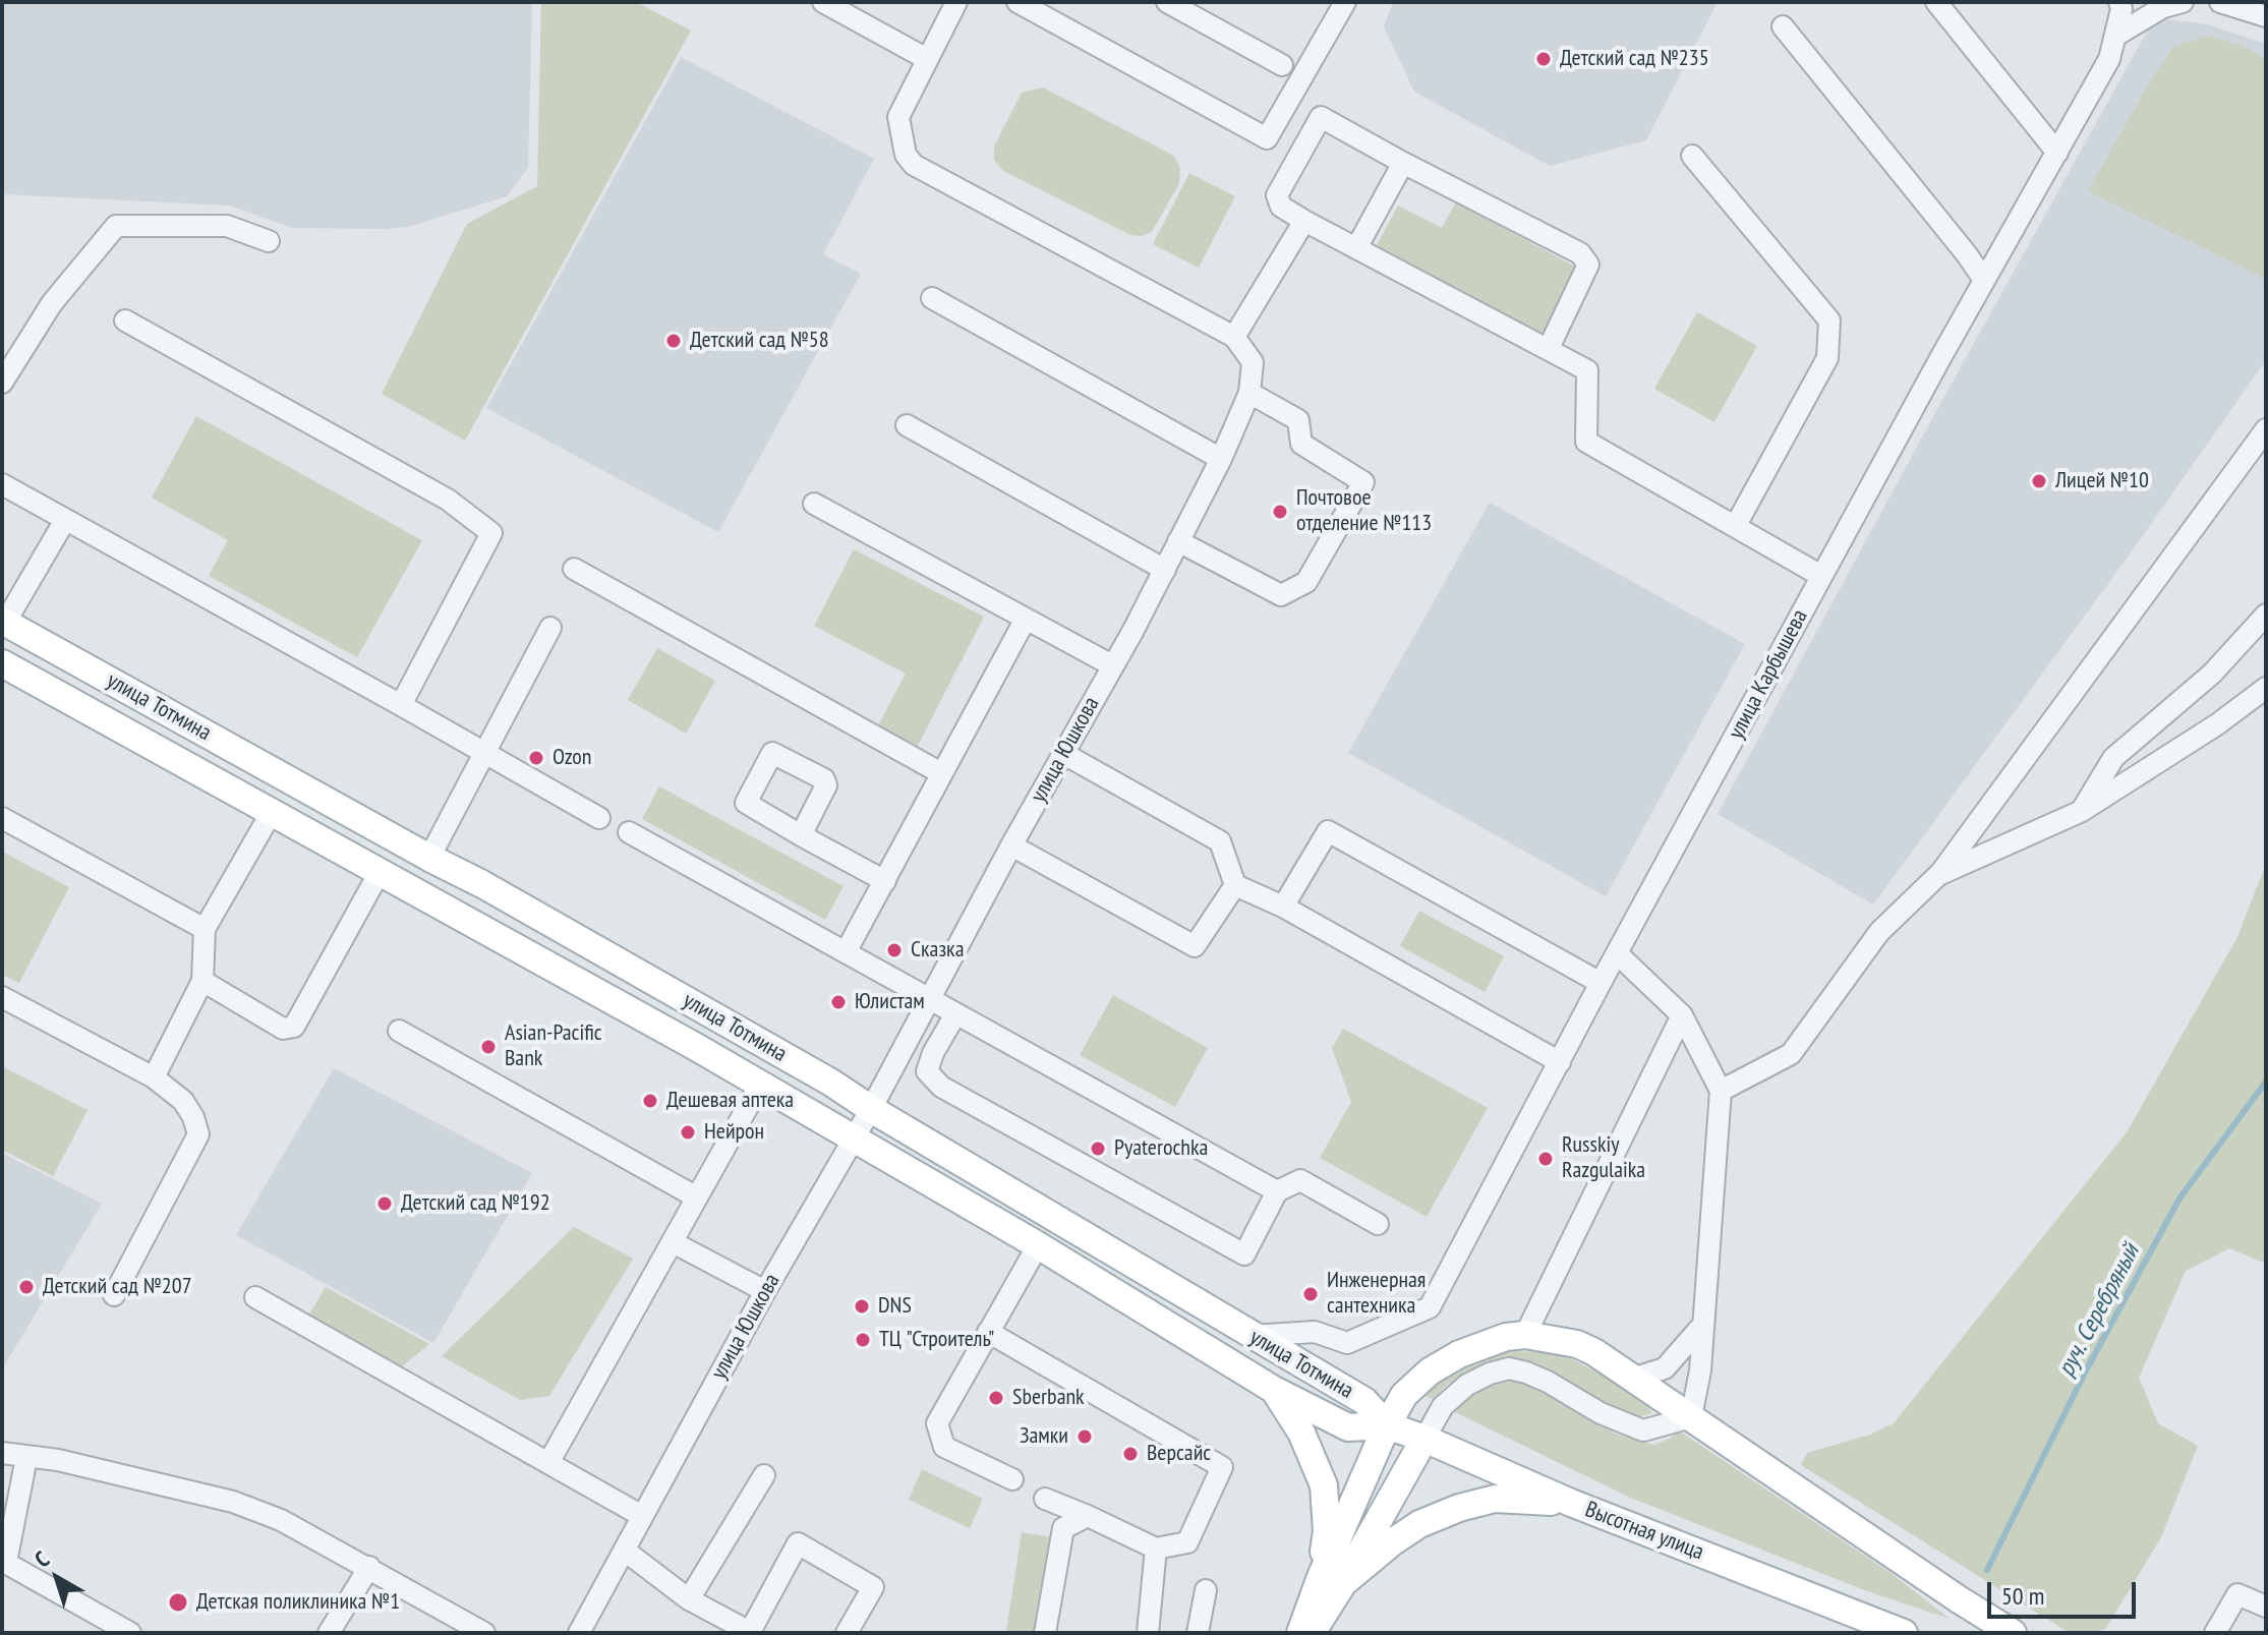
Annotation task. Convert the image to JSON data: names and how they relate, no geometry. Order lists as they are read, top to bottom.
{
  "streets": {
    "main road": ["улица Тотмина", "Высотная улица"],
    "street": ["улица Карбышева", "улица Юшкова"]
  },
  "crossings": [
    ["улица Карбышева", "улица Тотмина"],
    ["улица Тотмина", "улица Юшкова"],
    ["улица Тотмина", "Высотная улица"]
  ],
  "water": ["руч. Серебряный"],
  "places": [
    "Детский сад №235",
    "Детский сад №58",
    "Лицей №10",
    "Почтовое отделение №113",
    "Ozon",
    "Сказка",
    "Юлистам",
    "Asian-Pacific Bank",
    "Дешевая аптека",
    "Нейрон",
    "Pyaterochka",
    "Russkiy Razgulaika",
    "Детский сад №192",
    "Детский сад №207",
    "Инженерная сантехника",
    "DNS",
    "ТЦ \"Строитель\"",
    "Sberbank",
    "Замки",
    "Версайс",
    "Детская поликлиника №1"
  ],
  "scale_bar": "50 m",
  "north": "top left"
}
